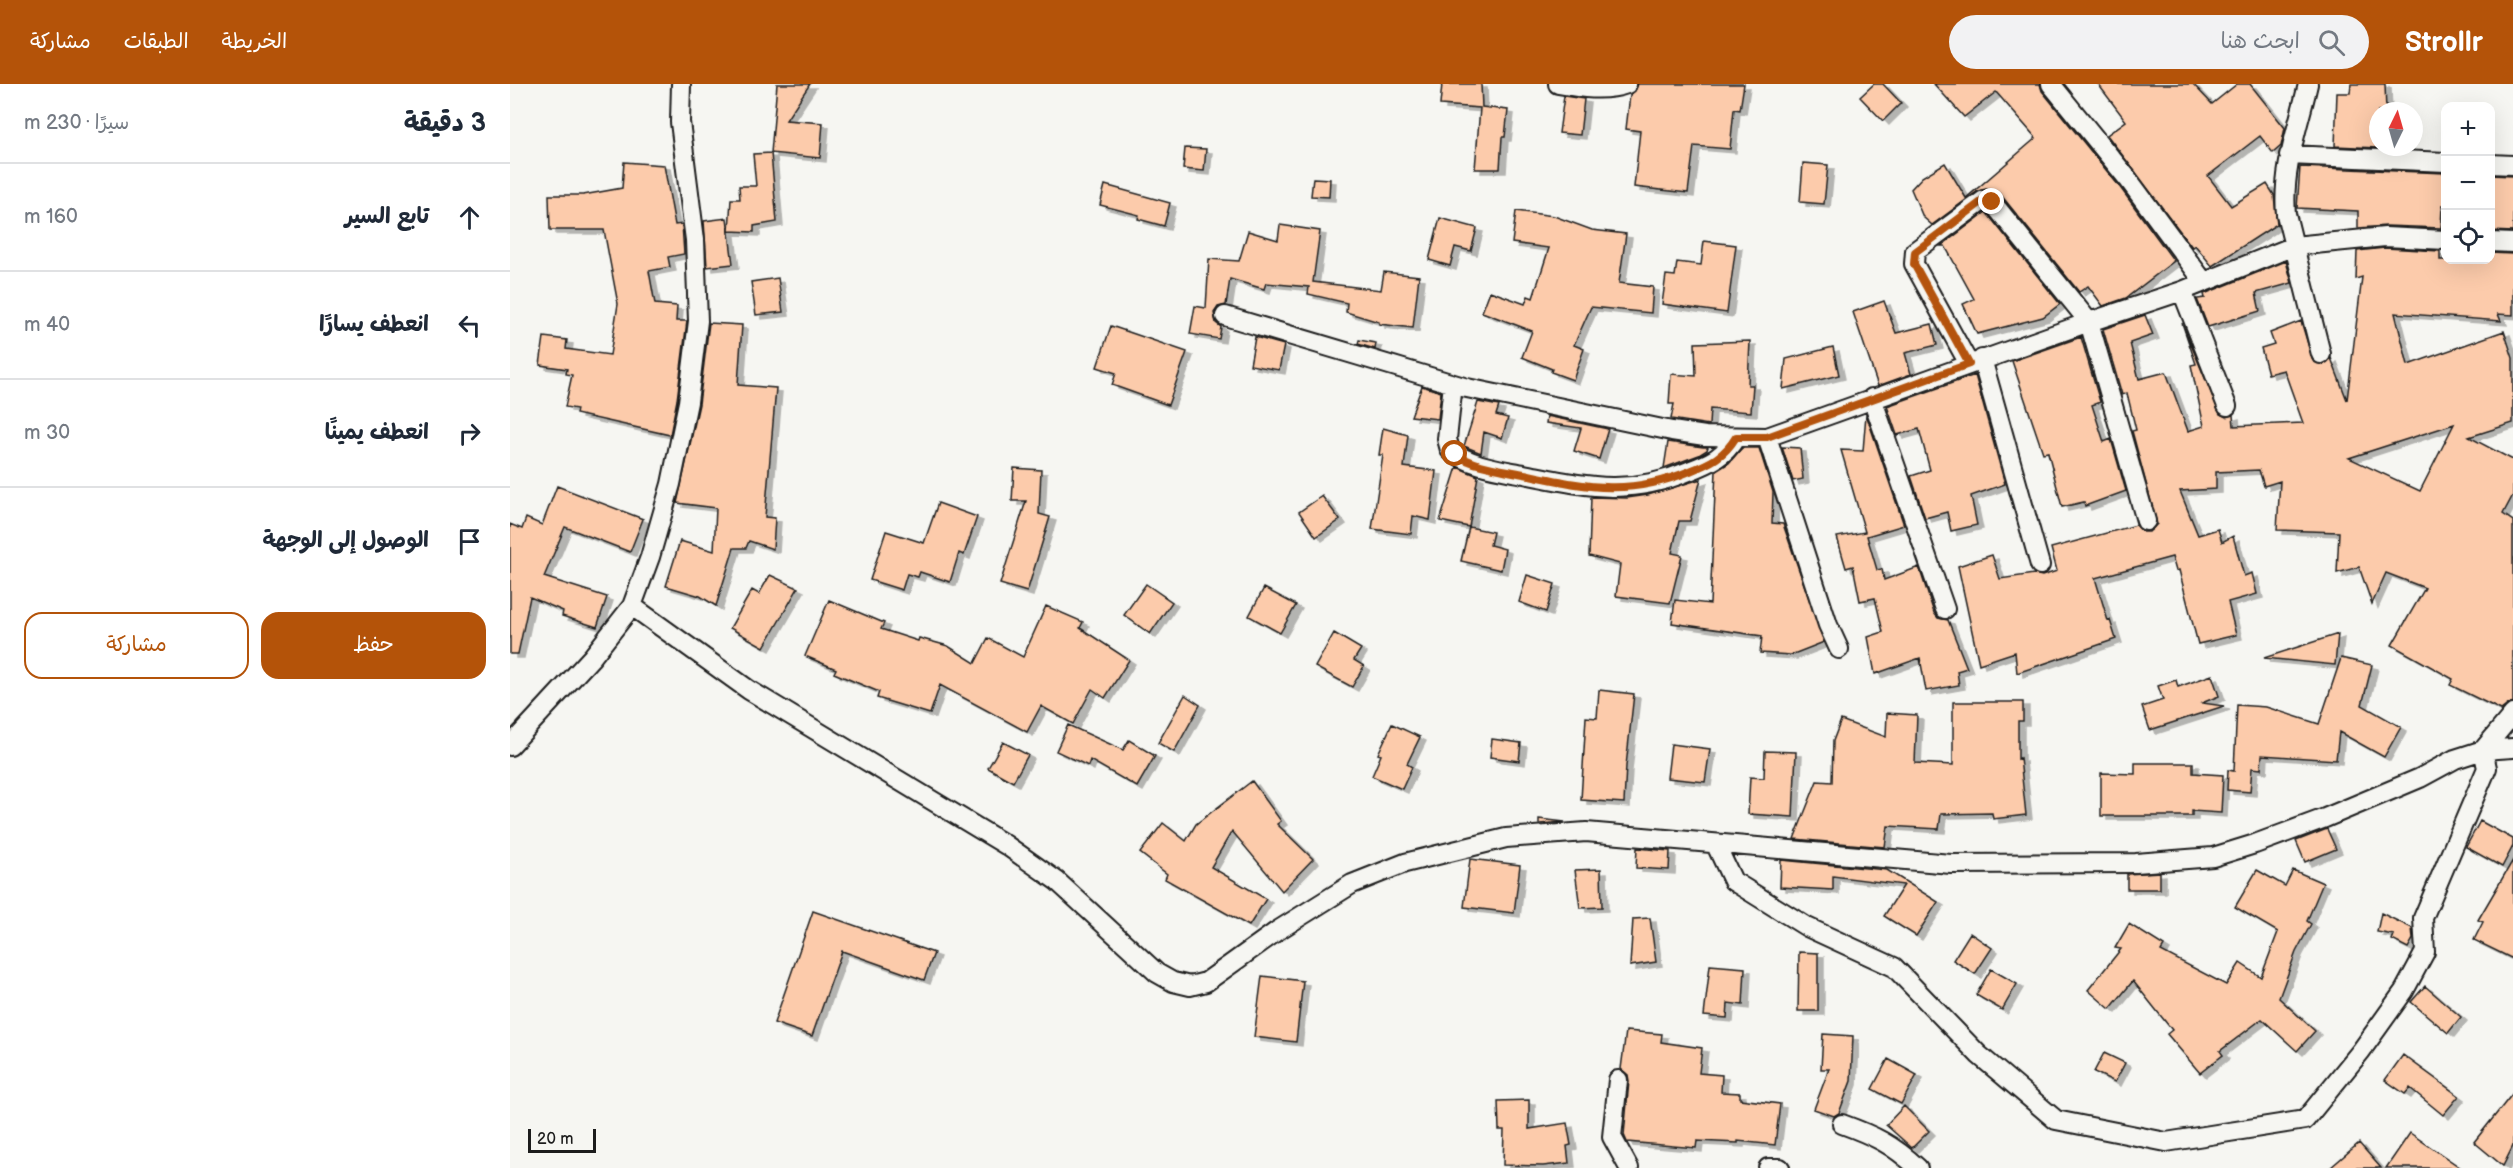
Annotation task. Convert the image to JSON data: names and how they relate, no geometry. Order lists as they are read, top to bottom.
{
  "scale_bar": "20 m",
  "north": "top",
  "page": {
    "header": "Strollr",
    "search": "ابحث هنا",
    "nav": ["الخريطة", "الطبقات", "مشاركة"],
    "heading": ["3 دقيقة", "سيرًا · 230 m"],
    "map_buttons": ["+", "−"],
    "list": [
      ["تابع السير", "160 m"],
      ["انعطف يسارًا", "40 m"],
      ["انعطف يمينًا", "30 m"],
      "الوصول إلى الوجهة"
    ],
    "buttons": ["حفظ", "مشاركة"],
    "scale": "20 m"
  }
}
